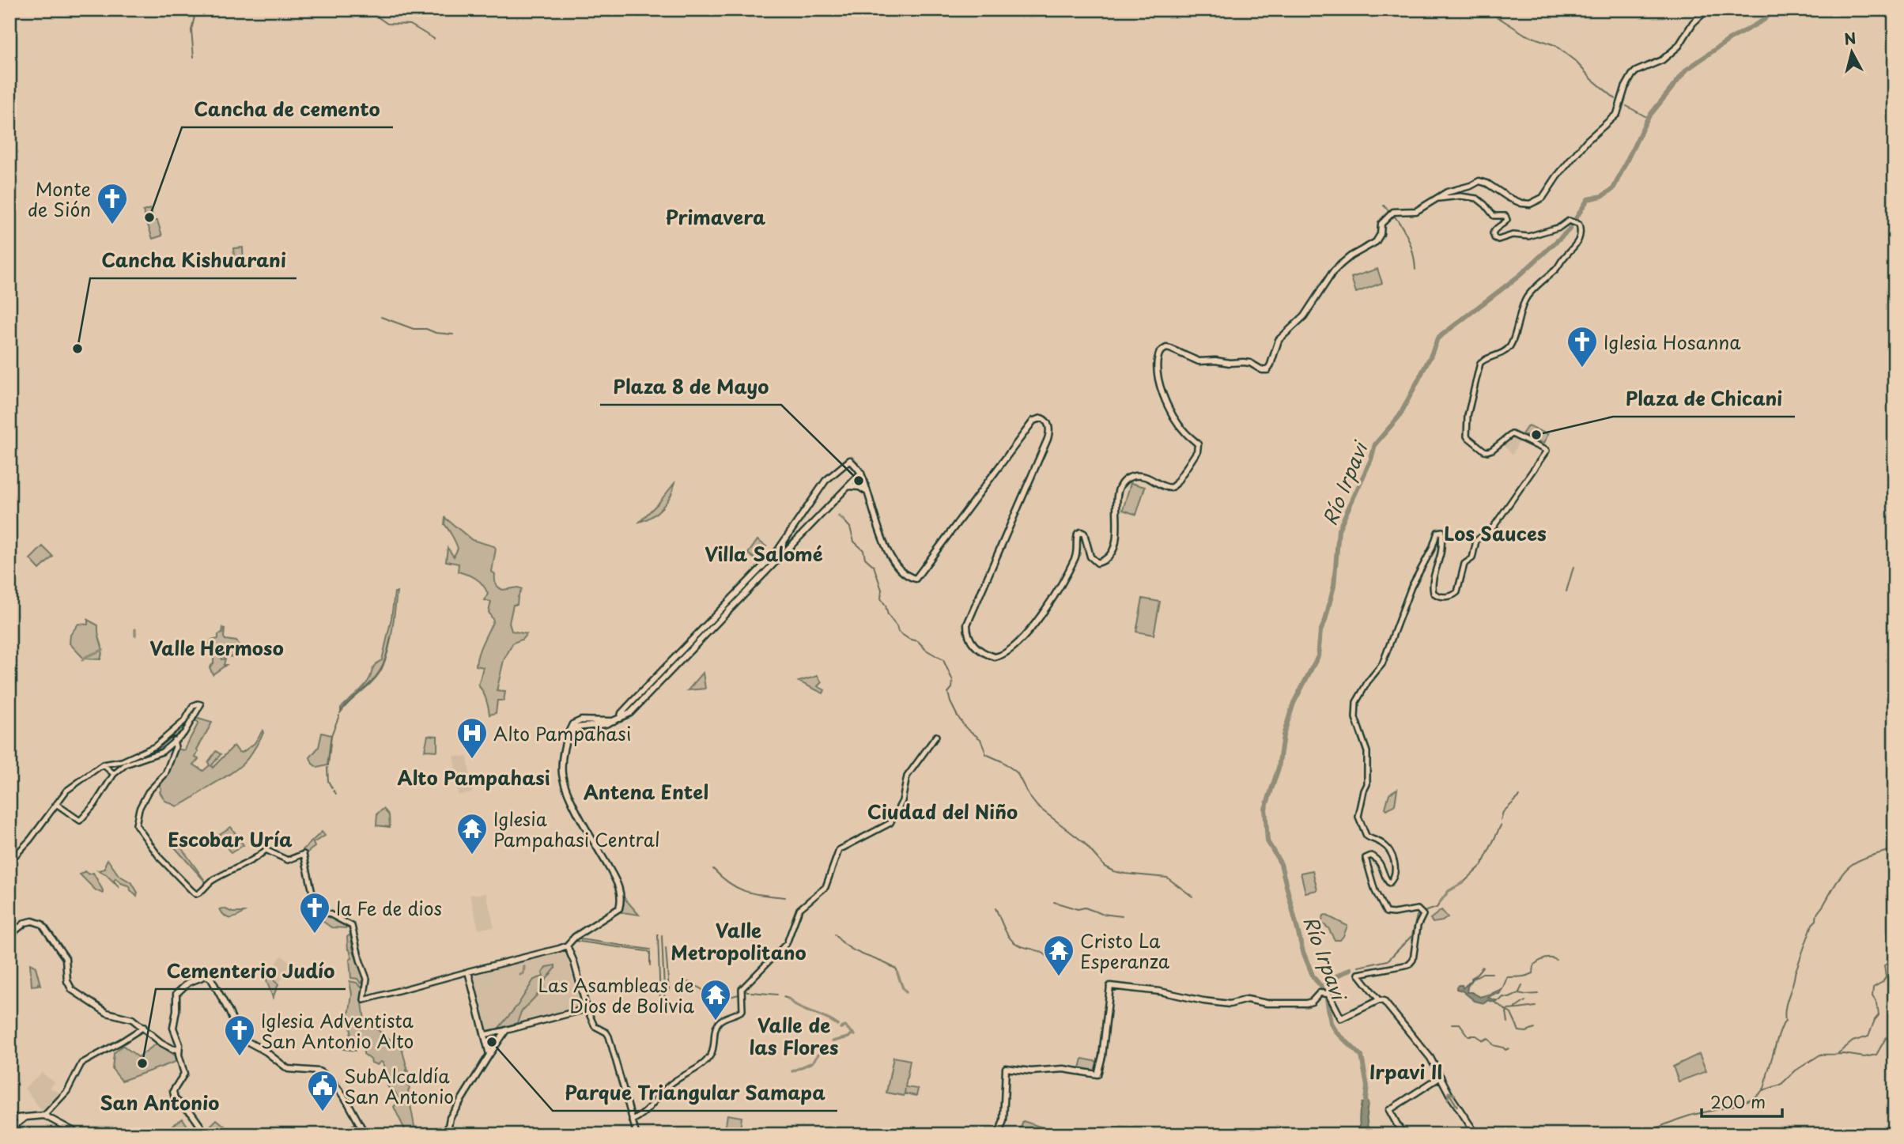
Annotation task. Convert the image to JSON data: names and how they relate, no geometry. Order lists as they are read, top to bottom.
{
  "districts": [
    "Primavera",
    "Los Sauces",
    "Villa Salomé",
    "Valle Hermoso",
    "Alto Pampahasi",
    "Antena Entel",
    "Ciudad del Niño",
    "Escobar Uría",
    "Valle Metropolitano",
    "Valle de las Flores",
    "Irpavi II",
    "San Antonio"
  ],
  "water": ["Río Irpavi"],
  "places": {
    "other": [
      "Cancha de cemento",
      "Cancha Kishuarani",
      "Plaza de Chicani",
      "Plaza 8 de Mayo",
      "Parque Triangular Samapa",
      "Cementerio Judío"
    ],
    "church": [
      "Monte de Sión",
      "Iglesia Hosanna",
      "la Fe de dios",
      "Iglesia Adventista San Antonio Alto"
    ],
    "hospital": ["Alto Pampahasi"],
    "temple": ["Iglesia Pampahasi Central", "Cristo La Esperanza", "Las Asambleas de Dios de Bolivia"],
    "public building": ["SubAlcaldía San Antonio"]
  },
  "scale_bar": "200 m",
  "north": "top"
}
